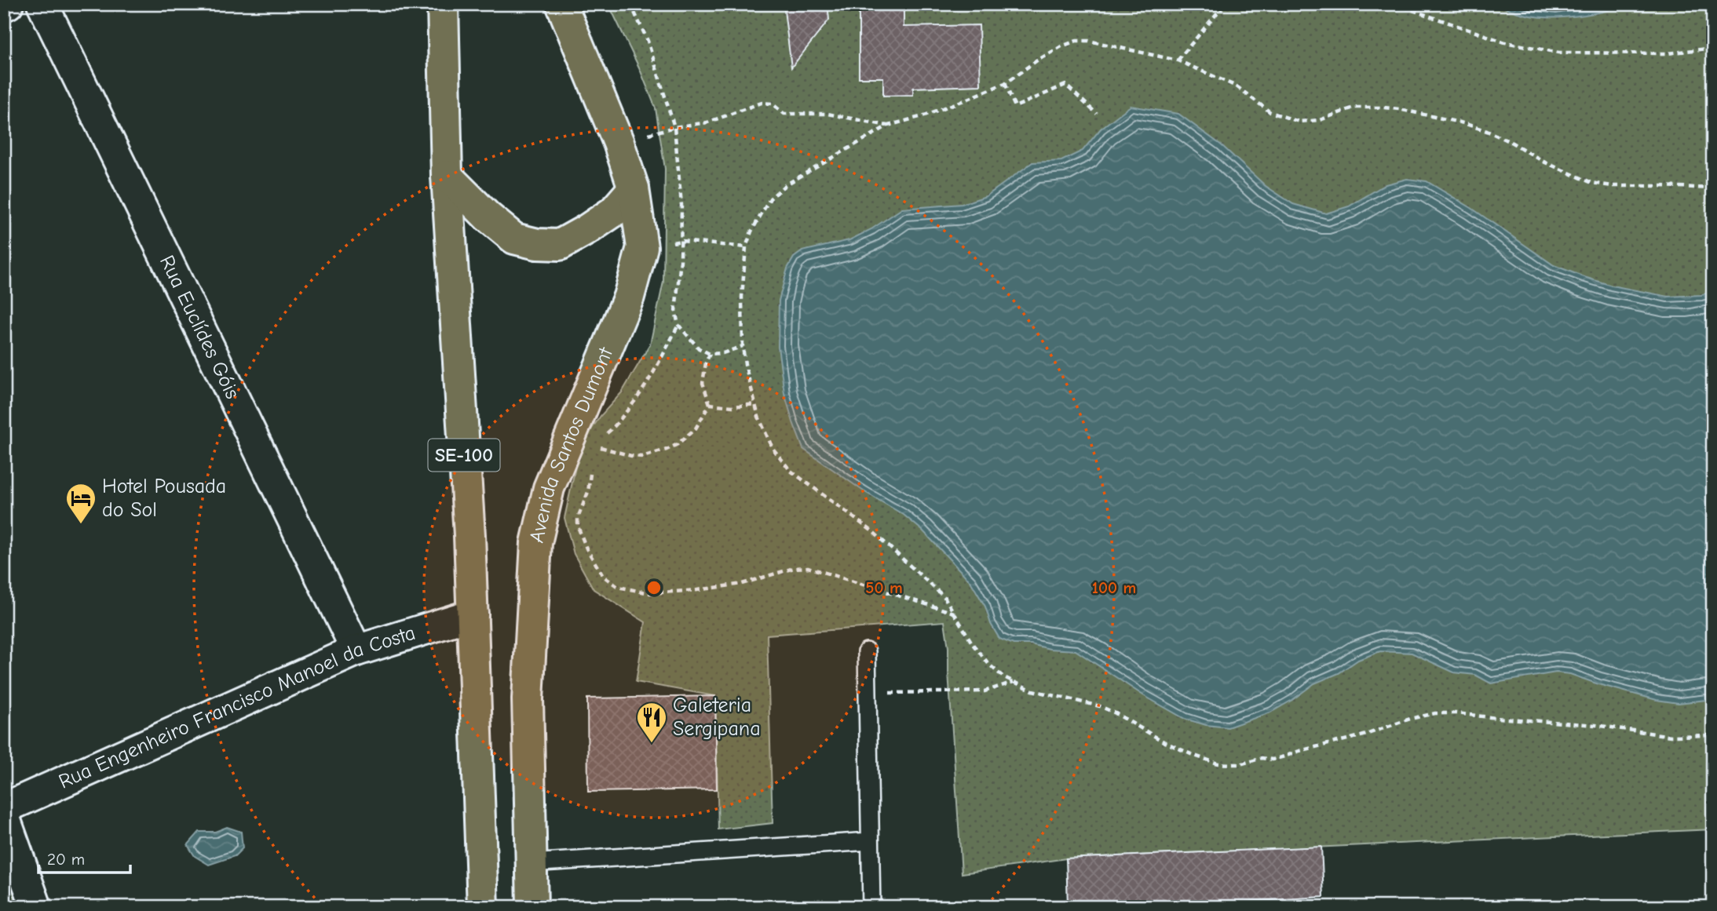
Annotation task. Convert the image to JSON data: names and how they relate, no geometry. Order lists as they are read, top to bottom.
{
  "streets": {
    "main road": ["Avenida Santos Dumont", "SE-100"],
    "street": ["Rua Euclídes Góis", "Rua Engenheiro Francisco Manoel da Costa"]
  },
  "crossings": [
    ["Rua Euclídes Góis", "Rua Engenheiro Francisco Manoel da Costa"],
    ["SE-100", "Rua Engenheiro Francisco Manoel da Costa"]
  ],
  "places": {
    "hotel": ["Hotel Pousada do Sol"],
    "restaurant": ["Galeteria Sergipana"]
  },
  "scale_bar": "20 m",
  "rings": ["50 m", "100 m"]
}
